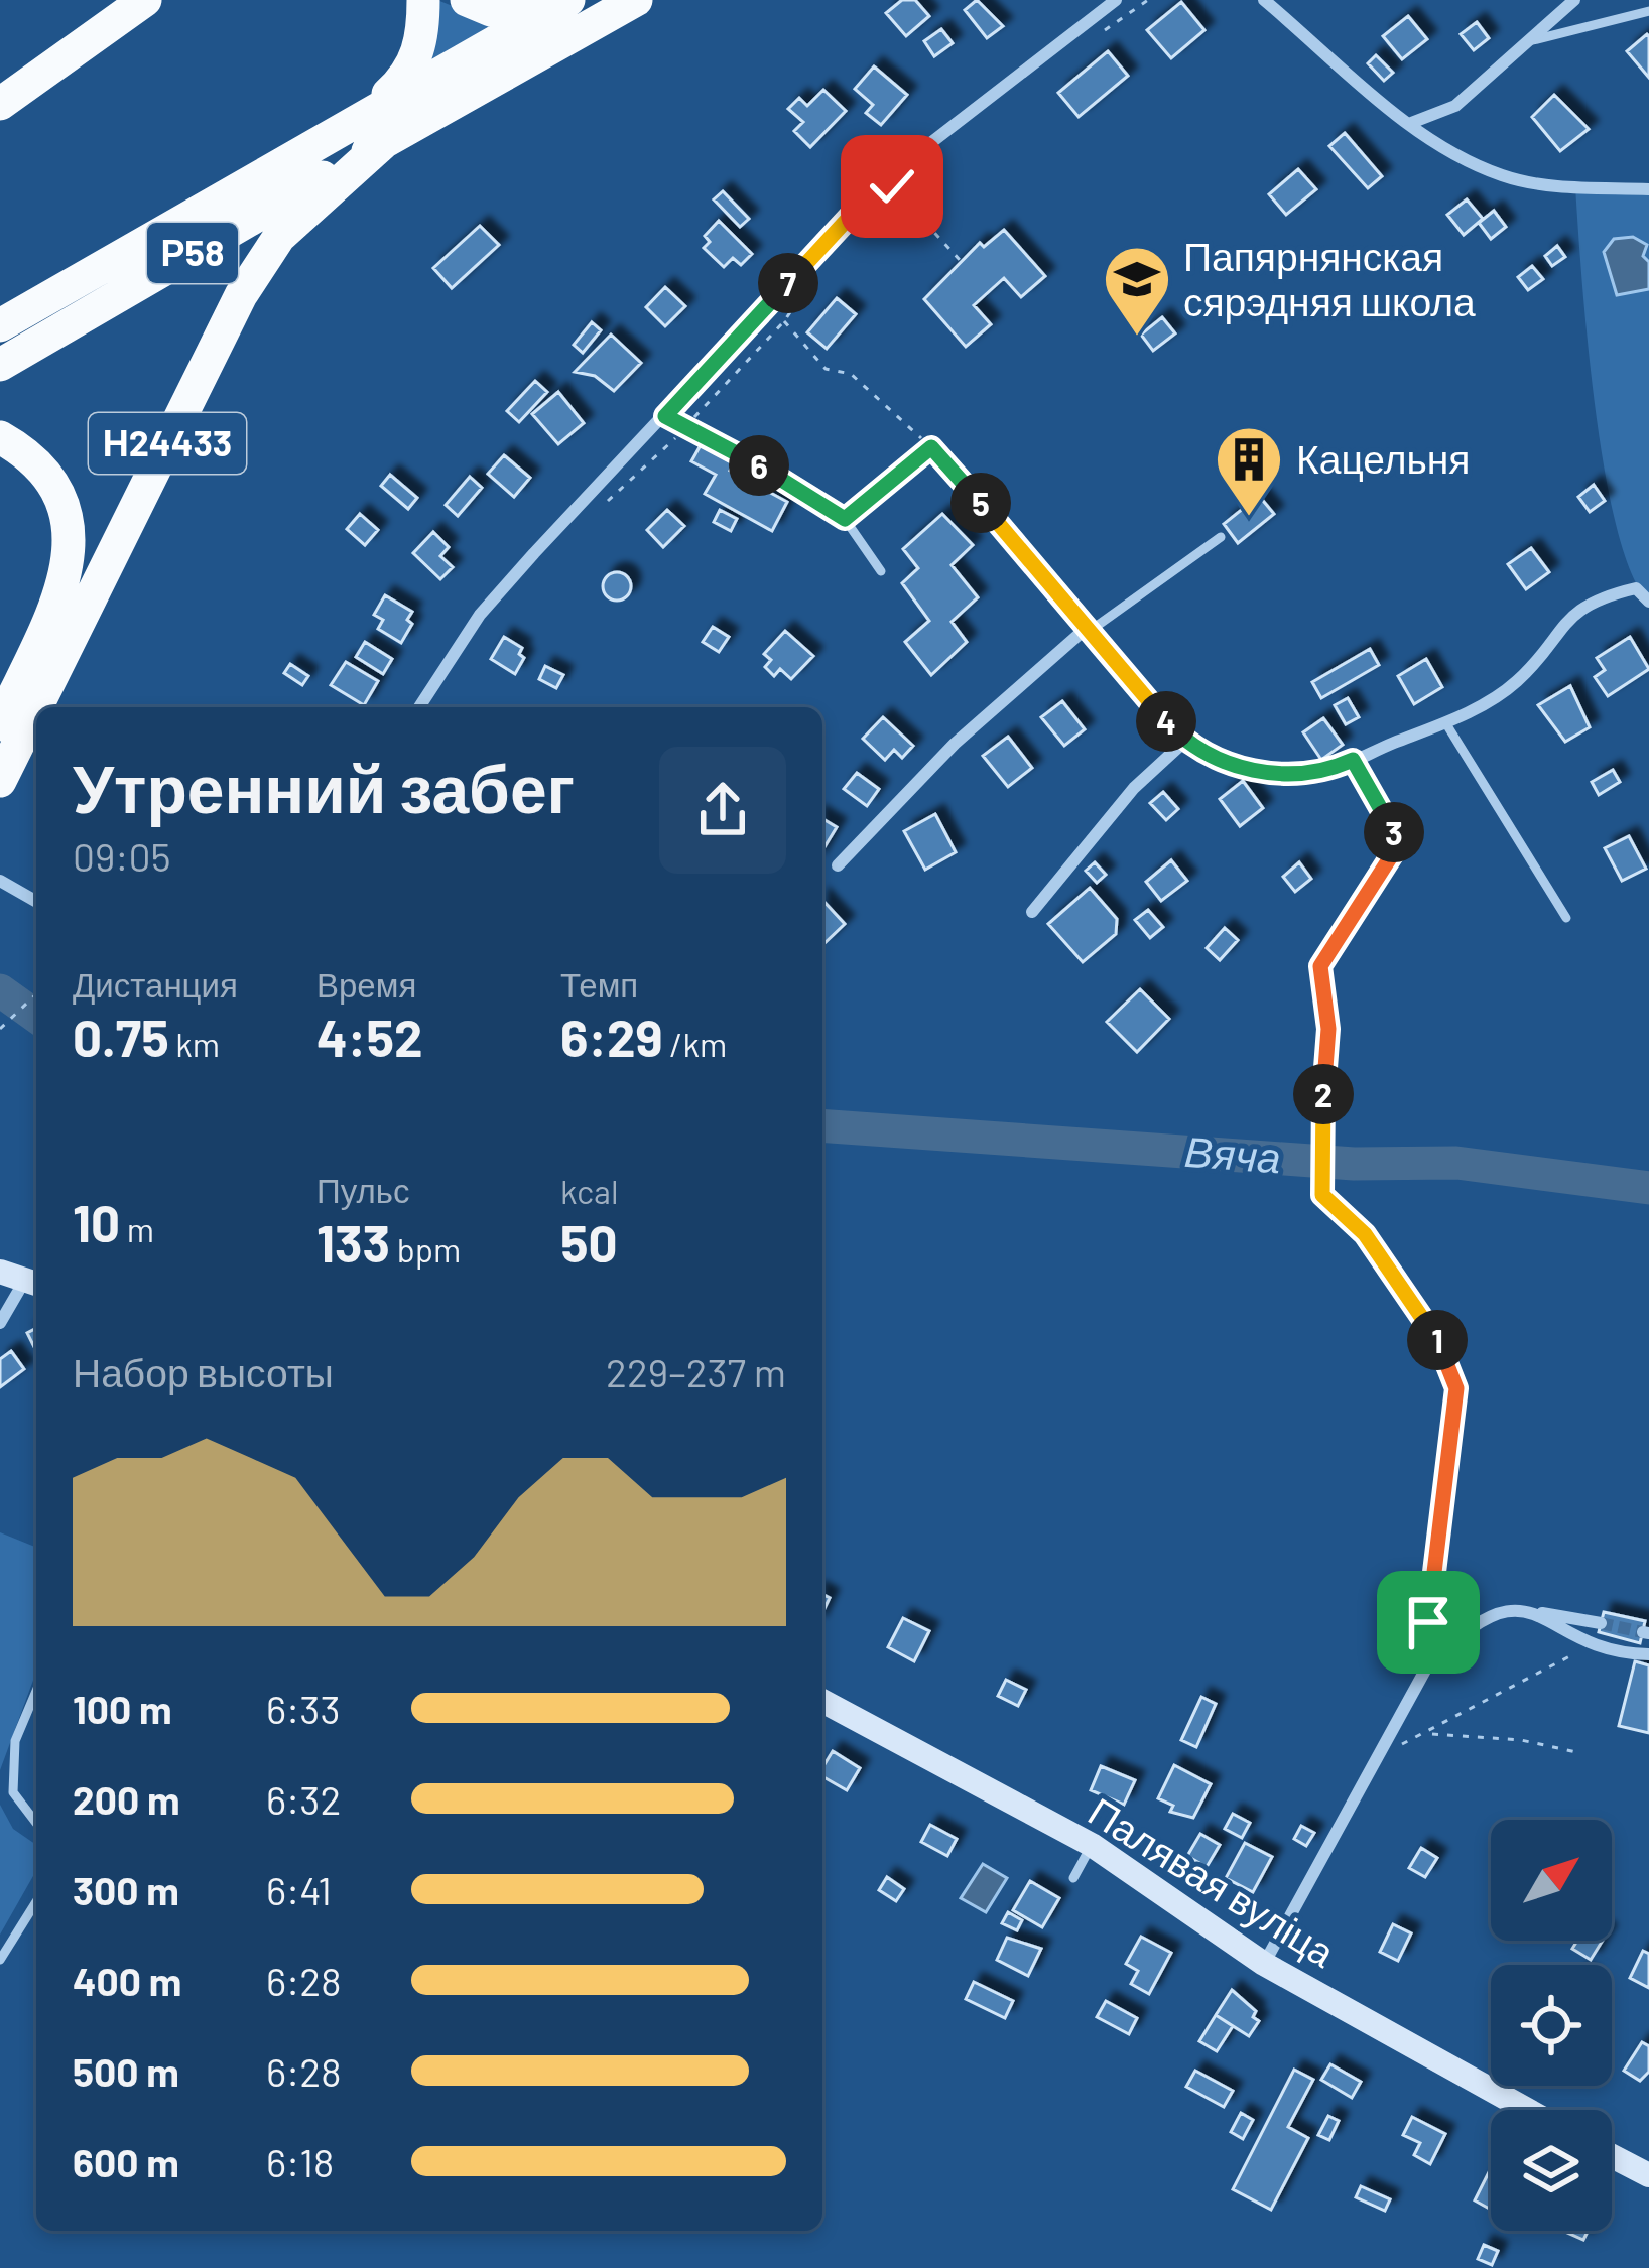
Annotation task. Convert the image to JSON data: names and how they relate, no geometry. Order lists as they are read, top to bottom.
{
  "streets": {
    "highway": ["Р58", "Н24433"],
    "main road": ["Палявая вуліца"]
  },
  "crossings": [
    ["Р58", "Н24433"]
  ],
  "water": ["Вяча"],
  "places": {
    "school or university": ["Папярнянская сярэдняя школа"],
    "building": ["Кацельня"]
  },
  "north": "top right",
  "page": {
    "pins": [
      "7",
      "6",
      "5",
      "4",
      "3",
      "2",
      "1"
    ],
    "heading": ["Утренний забег", "09:05"],
    "stats": [
      ["Дистанция", "0.75 km"],
      ["Время", "4:52"],
      ["Темп", "6:29 /km"],
      ["10 m"],
      ["Пульс", "133 bpm"],
      ["kcal", "50"]
    ],
    "chart": ["Набор высоты", "229–237 m"],
    "list": [
      {
        "name": "100 m",
        "note": "6:33"
      },
      {
        "name": "200 m",
        "note": "6:32"
      },
      {
        "name": "300 m",
        "note": "6:41"
      },
      {
        "name": "400 m",
        "note": "6:28"
      },
      {
        "name": "500 m",
        "note": "6:28"
      },
      {
        "name": "600 m",
        "note": "6:18"
      }
    ]
  }
}
